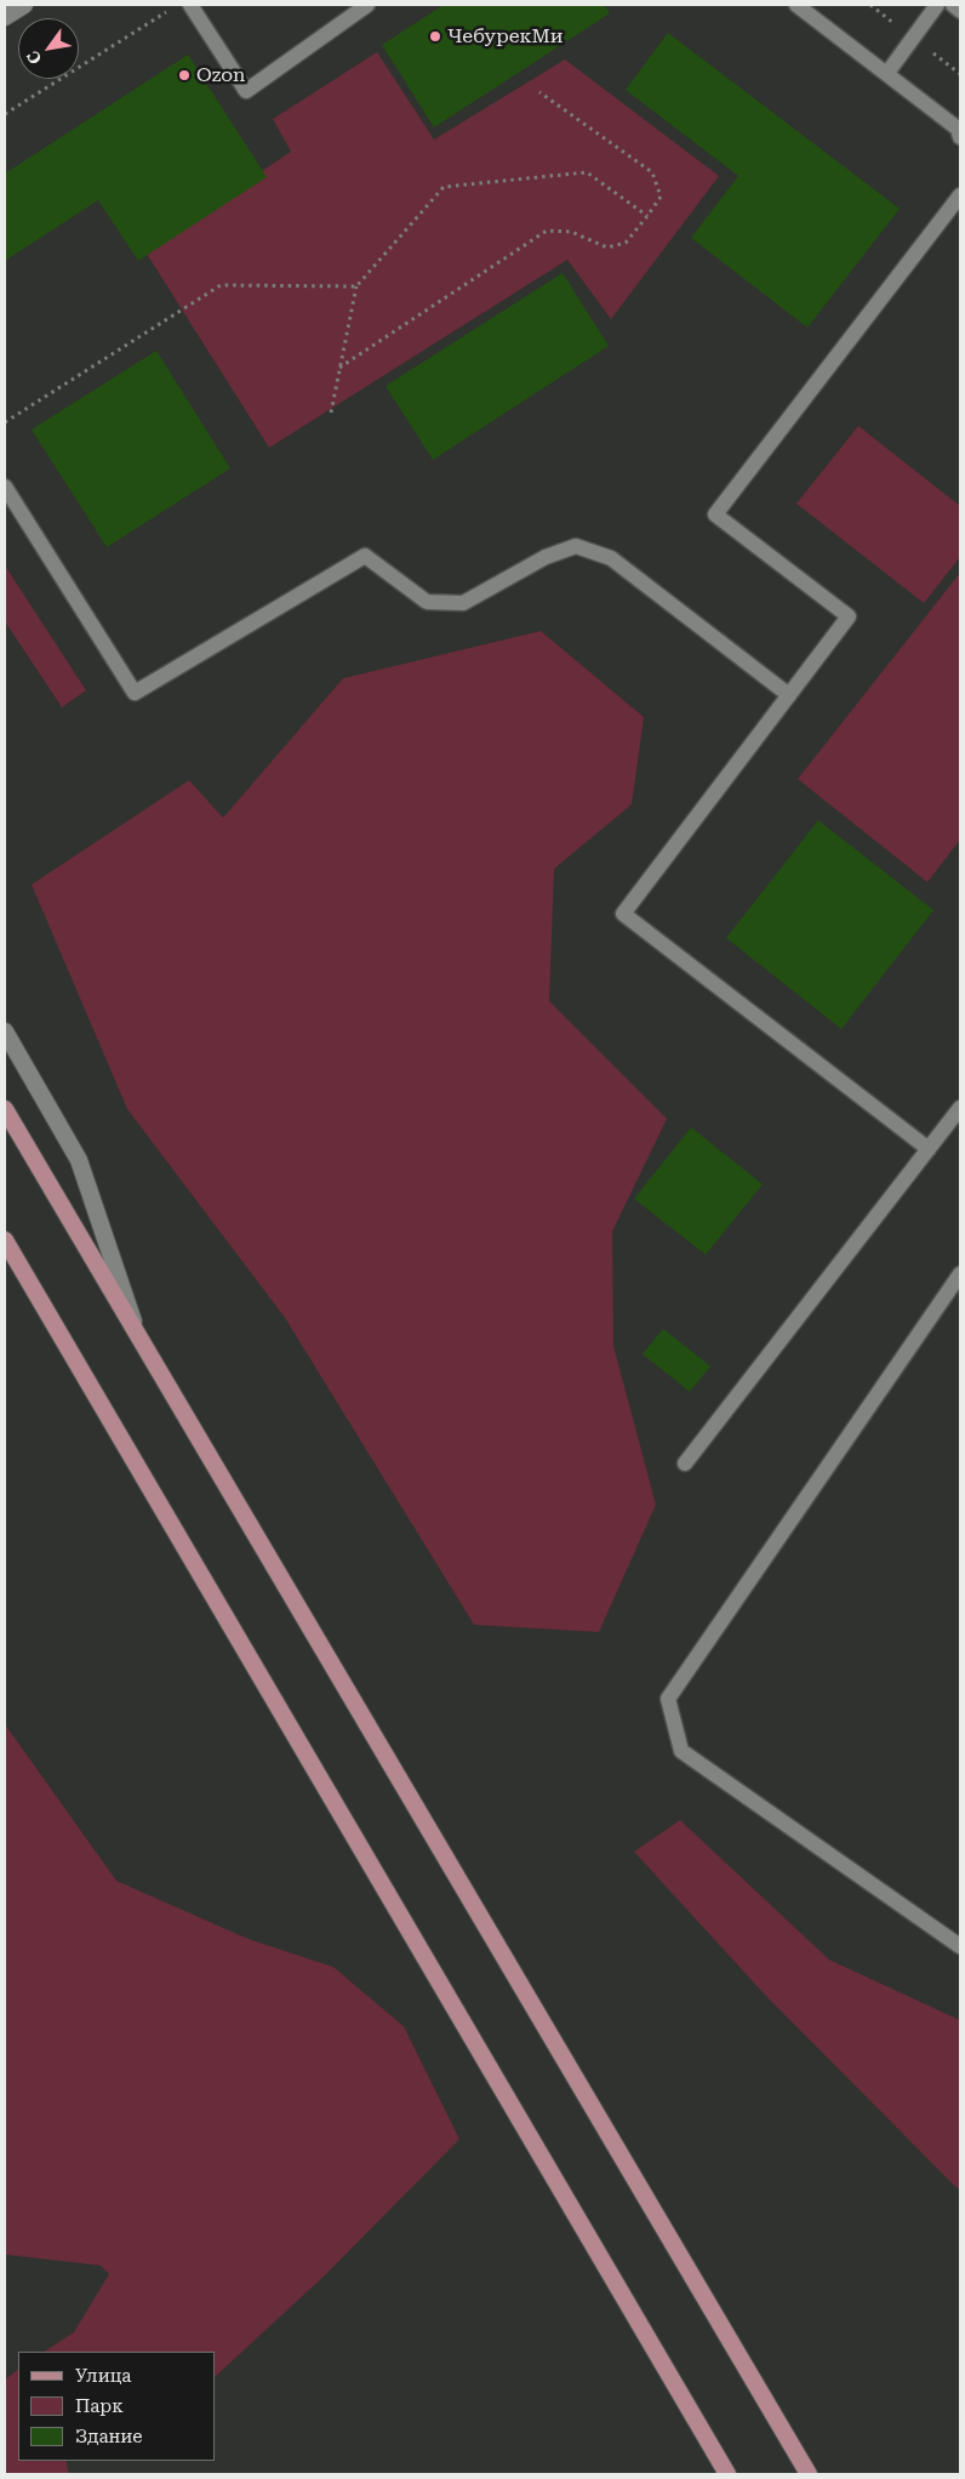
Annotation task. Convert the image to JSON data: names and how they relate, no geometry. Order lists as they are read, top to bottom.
{
  "places": ["ЧебурекМи", "Ozon"],
  "legend": ["Улица", "Парк", "Здание"],
  "north": "bottom left"
}
